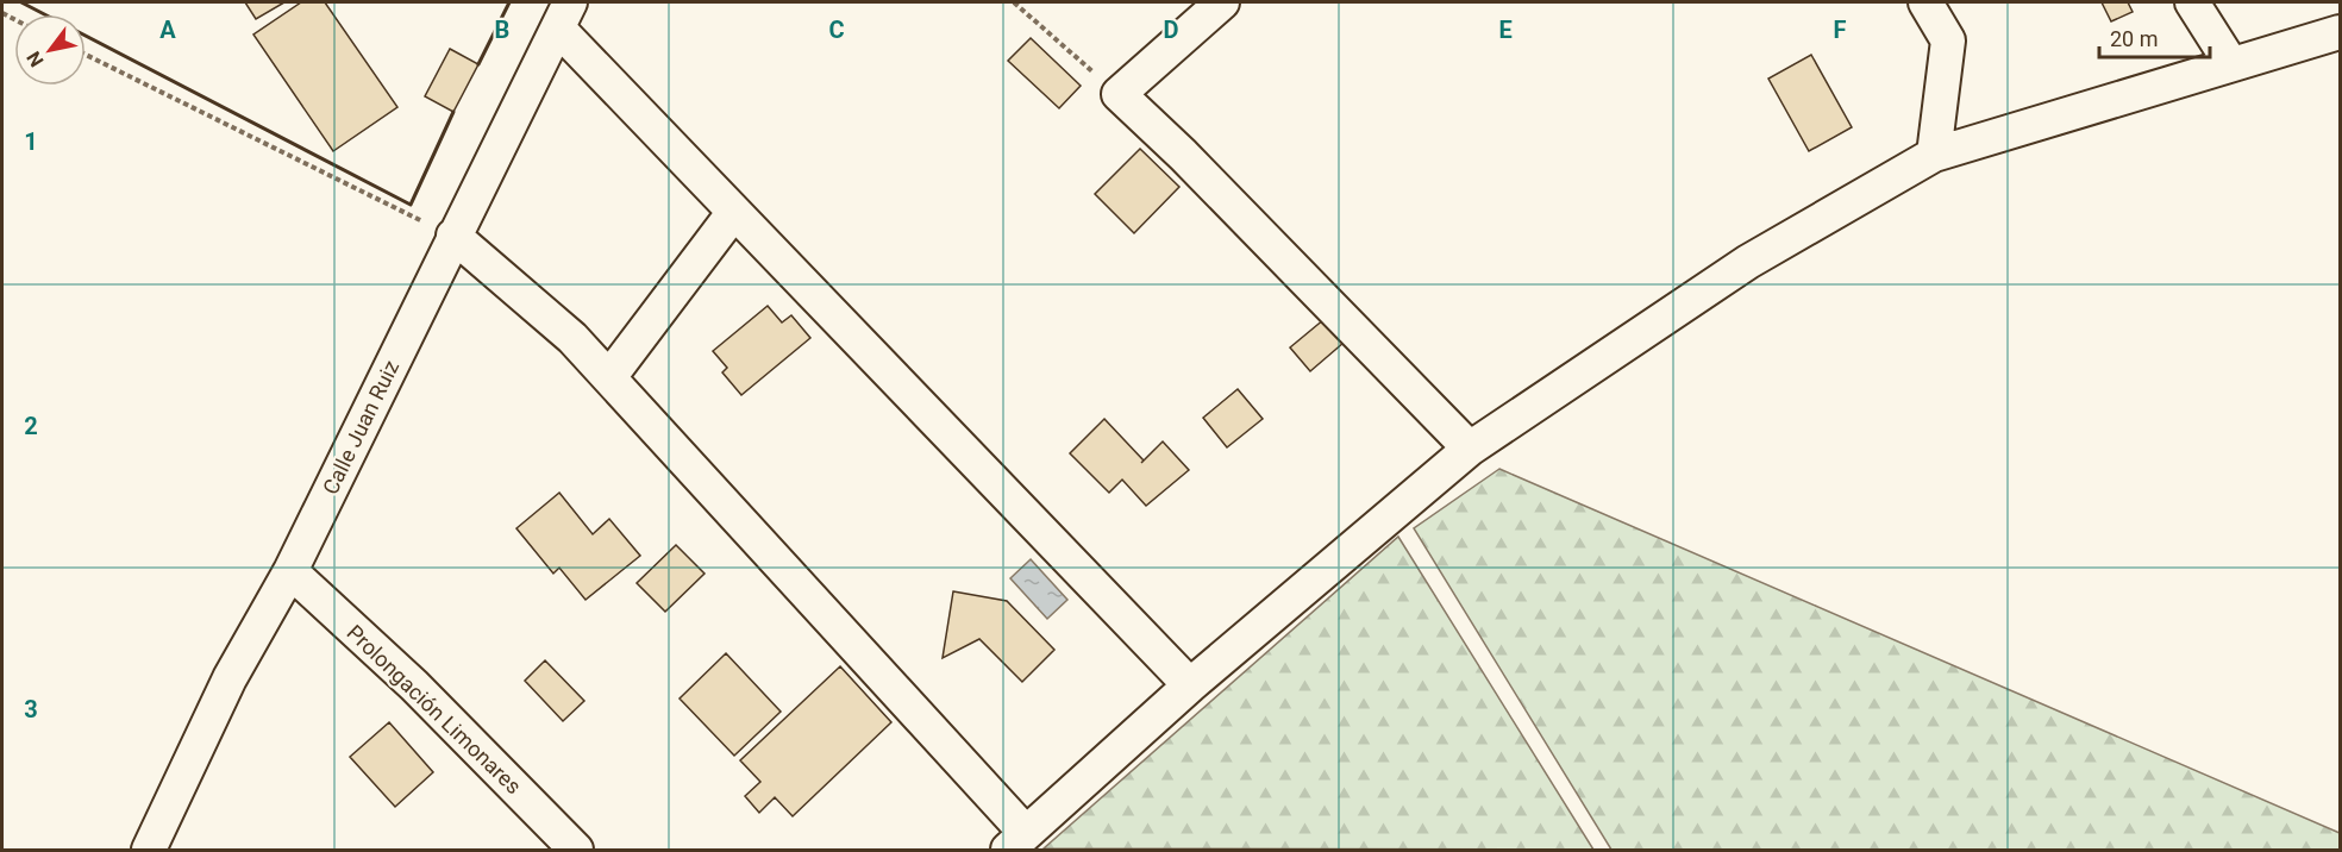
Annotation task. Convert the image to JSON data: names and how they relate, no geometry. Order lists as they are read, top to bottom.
{
  "streets": {
    "street": ["Calle Juan Ruiz", "Prolongación Limonares"]
  },
  "crossings": [
    ["Calle Juan Ruiz", "Prolongación Limonares"]
  ],
  "scale_bar": "20 m",
  "north": "bottom left",
  "grid": {
    "columns": [
      "A",
      "B",
      "C",
      "D",
      "E",
      "F"
    ],
    "rows": ["1", "2", "3"]
  }
}
